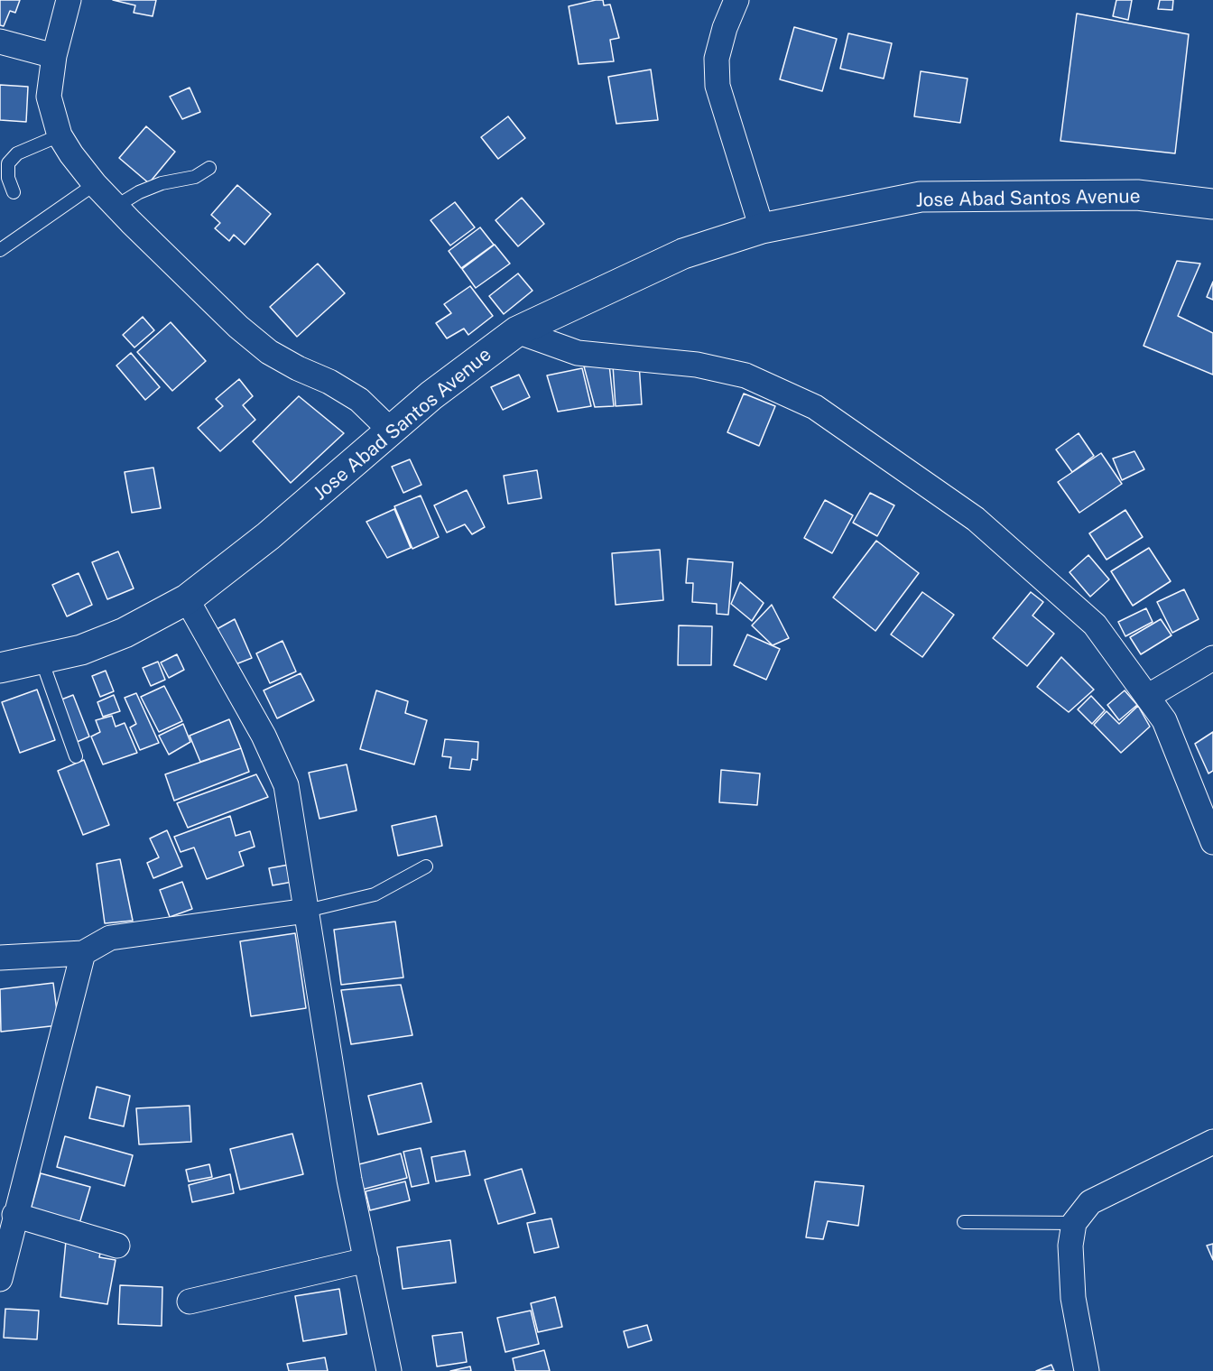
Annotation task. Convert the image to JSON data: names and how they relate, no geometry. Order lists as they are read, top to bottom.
{
  "streets": {
    "highway": ["Jose Abad Santos Avenue"]
  }
}
